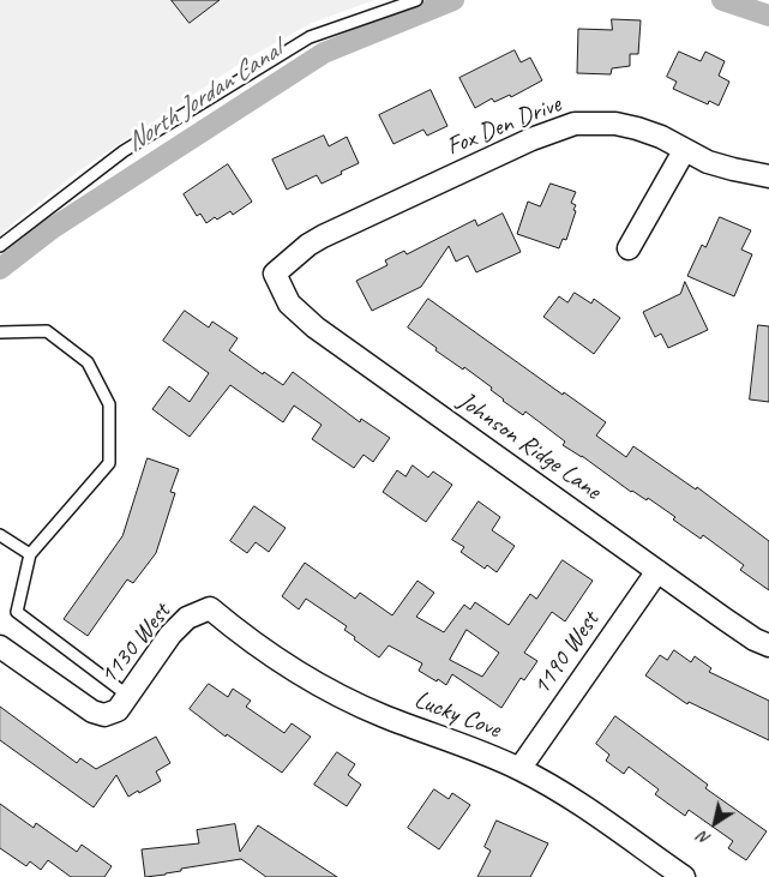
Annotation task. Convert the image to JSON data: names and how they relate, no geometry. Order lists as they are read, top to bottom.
{
  "streets": {
    "street": [
      "Fox Den Drive",
      "Johnson Ridge Lane",
      "1130 West",
      "1190 West",
      "Lucky Cove"
    ]
  },
  "crossings": [
    ["Fox Den Drive", "Johnson Ridge Lane"],
    ["Johnson Ridge Lane", "1190 West"],
    ["1130 West", "Lucky Cove"],
    ["1190 West", "Lucky Cove"]
  ],
  "water": ["North Jordan Canal"],
  "north": "bottom left"
}
